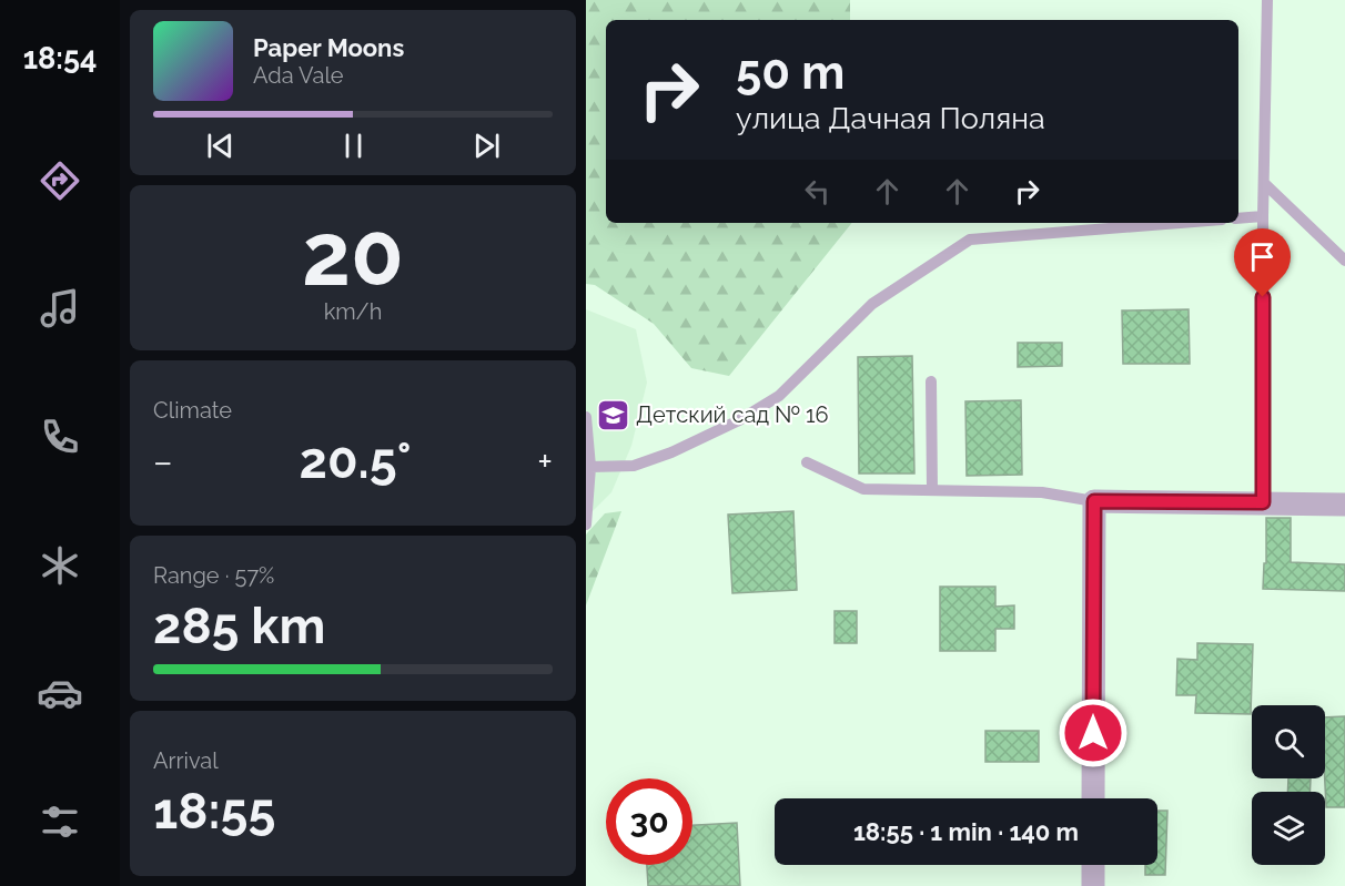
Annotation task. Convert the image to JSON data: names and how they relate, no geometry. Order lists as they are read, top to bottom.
{
  "places": {
    "school or university": ["Детский сад № 16"]
  },
  "page": {
    "tabs": "18:54",
    "turn": ["50 m", "улица Дачная Поляна"],
    "song": ["Paper Moons", "Ada Vale"],
    "tile": [
      ["20", "km/h"],
      "Climate",
      ["Range · 57%", "285 km"],
      ["Arrival", "18:55"]
    ],
    "heat": ["−", "20.5°", "+"],
    "limit": "30",
    "trip": "18:55 · 1 min · 140 m"
  }
}
